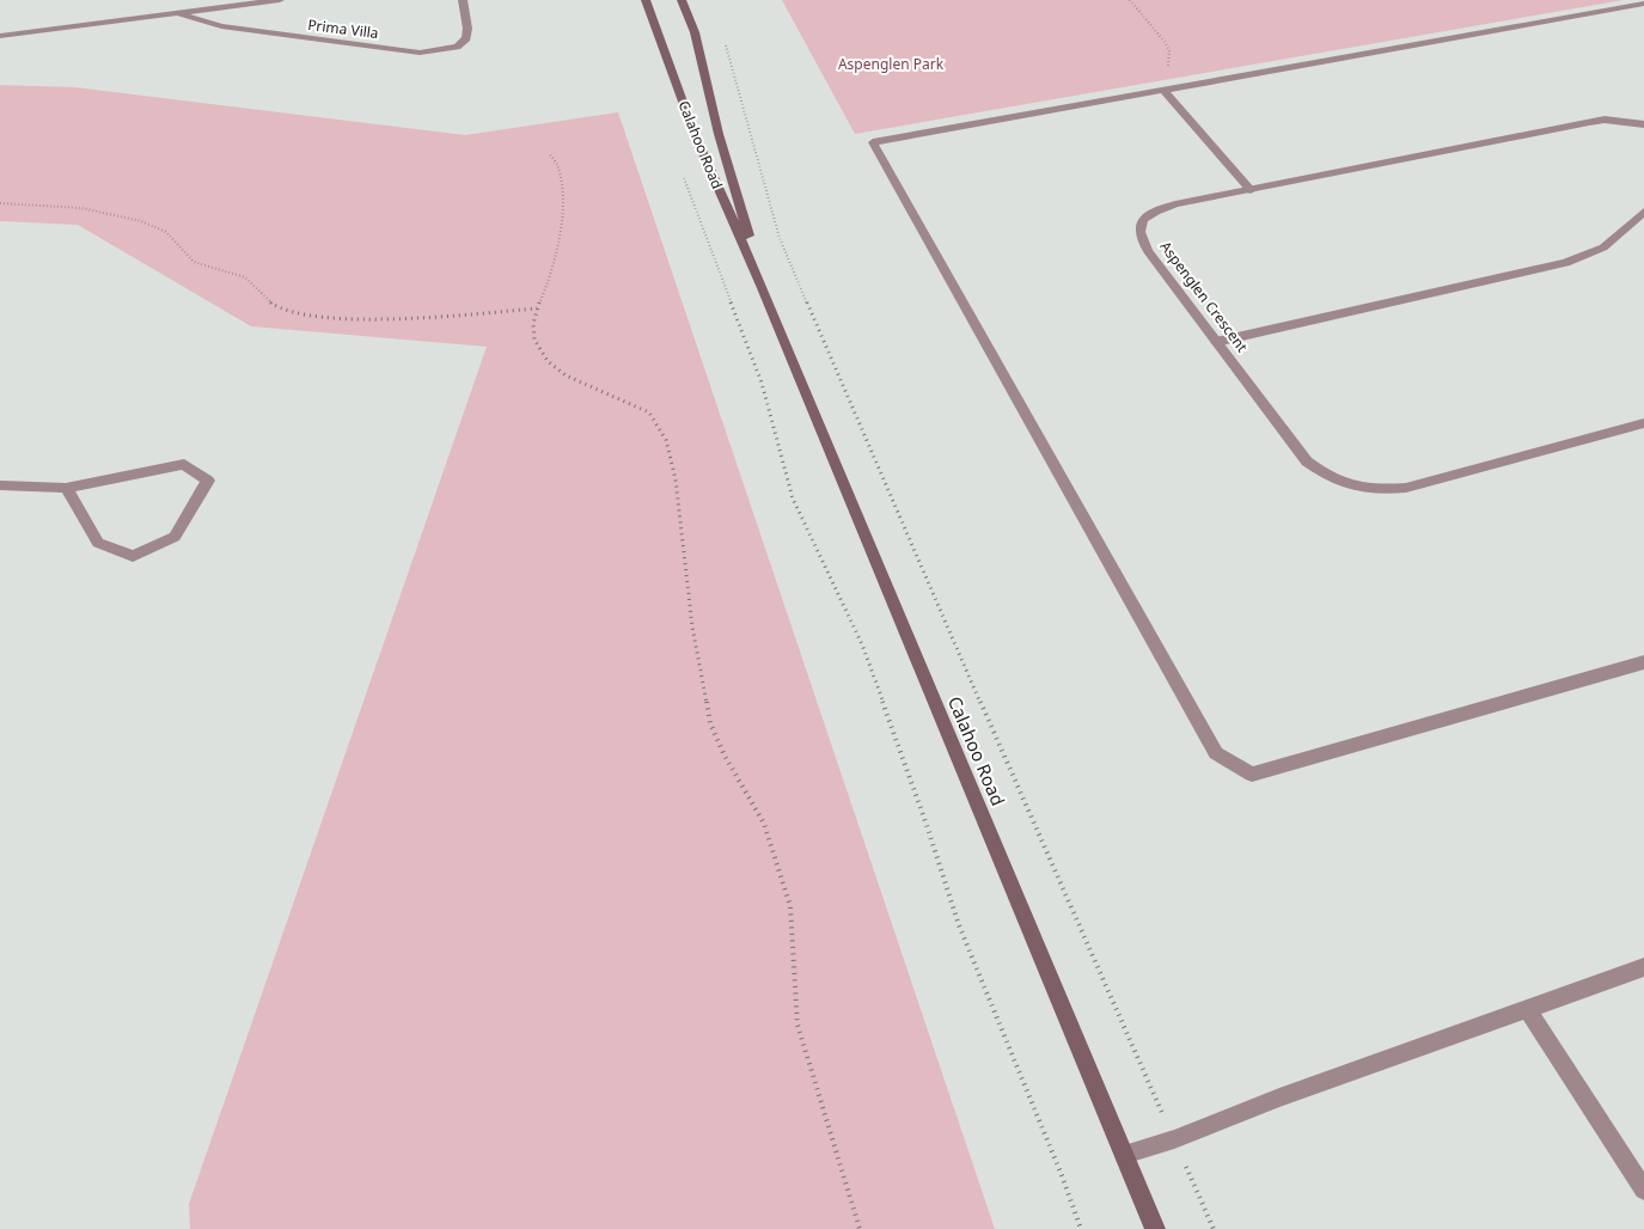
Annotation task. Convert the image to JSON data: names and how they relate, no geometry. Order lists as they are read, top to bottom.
{
  "streets": {
    "street": ["Prima Villa", "Calahoo Road", "Aspenglen Crescent"]
  },
  "parks": ["Aspenglen Park"]
}
